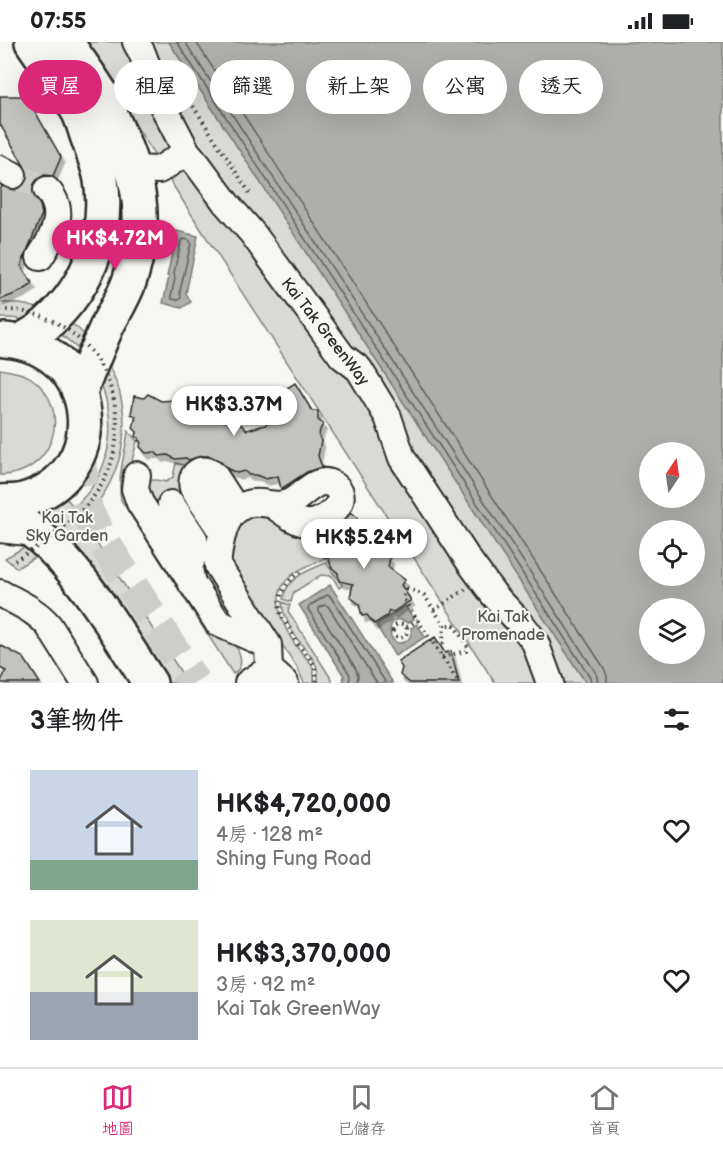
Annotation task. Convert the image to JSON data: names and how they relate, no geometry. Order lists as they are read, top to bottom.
{
  "streets": {
    "street": ["Kai Tak GreenWay"]
  },
  "parks": ["Kai Tak Sky Garden", "Kai Tak Promenade"],
  "north": "top",
  "page": {
    "status": "07:55",
    "chip": [
      "買屋",
      "租屋",
      "篩選",
      "新上架",
      "公寓",
      "透天"
    ],
    "price": ["HK$4.72M", "HK$3.37M", "HK$5.24M"],
    "heading": "3筆物件",
    "list": [
      {
        "name": "HK$4,720,000",
        "note": "4房 · 128 m² · Shing Fung Road"
      },
      {
        "name": "HK$3,370,000",
        "note": "3房 · 92 m² · Kai Tak GreenWay"
      }
    ],
    "tabs": ["地圖", "已儲存", "首頁"]
  }
}
